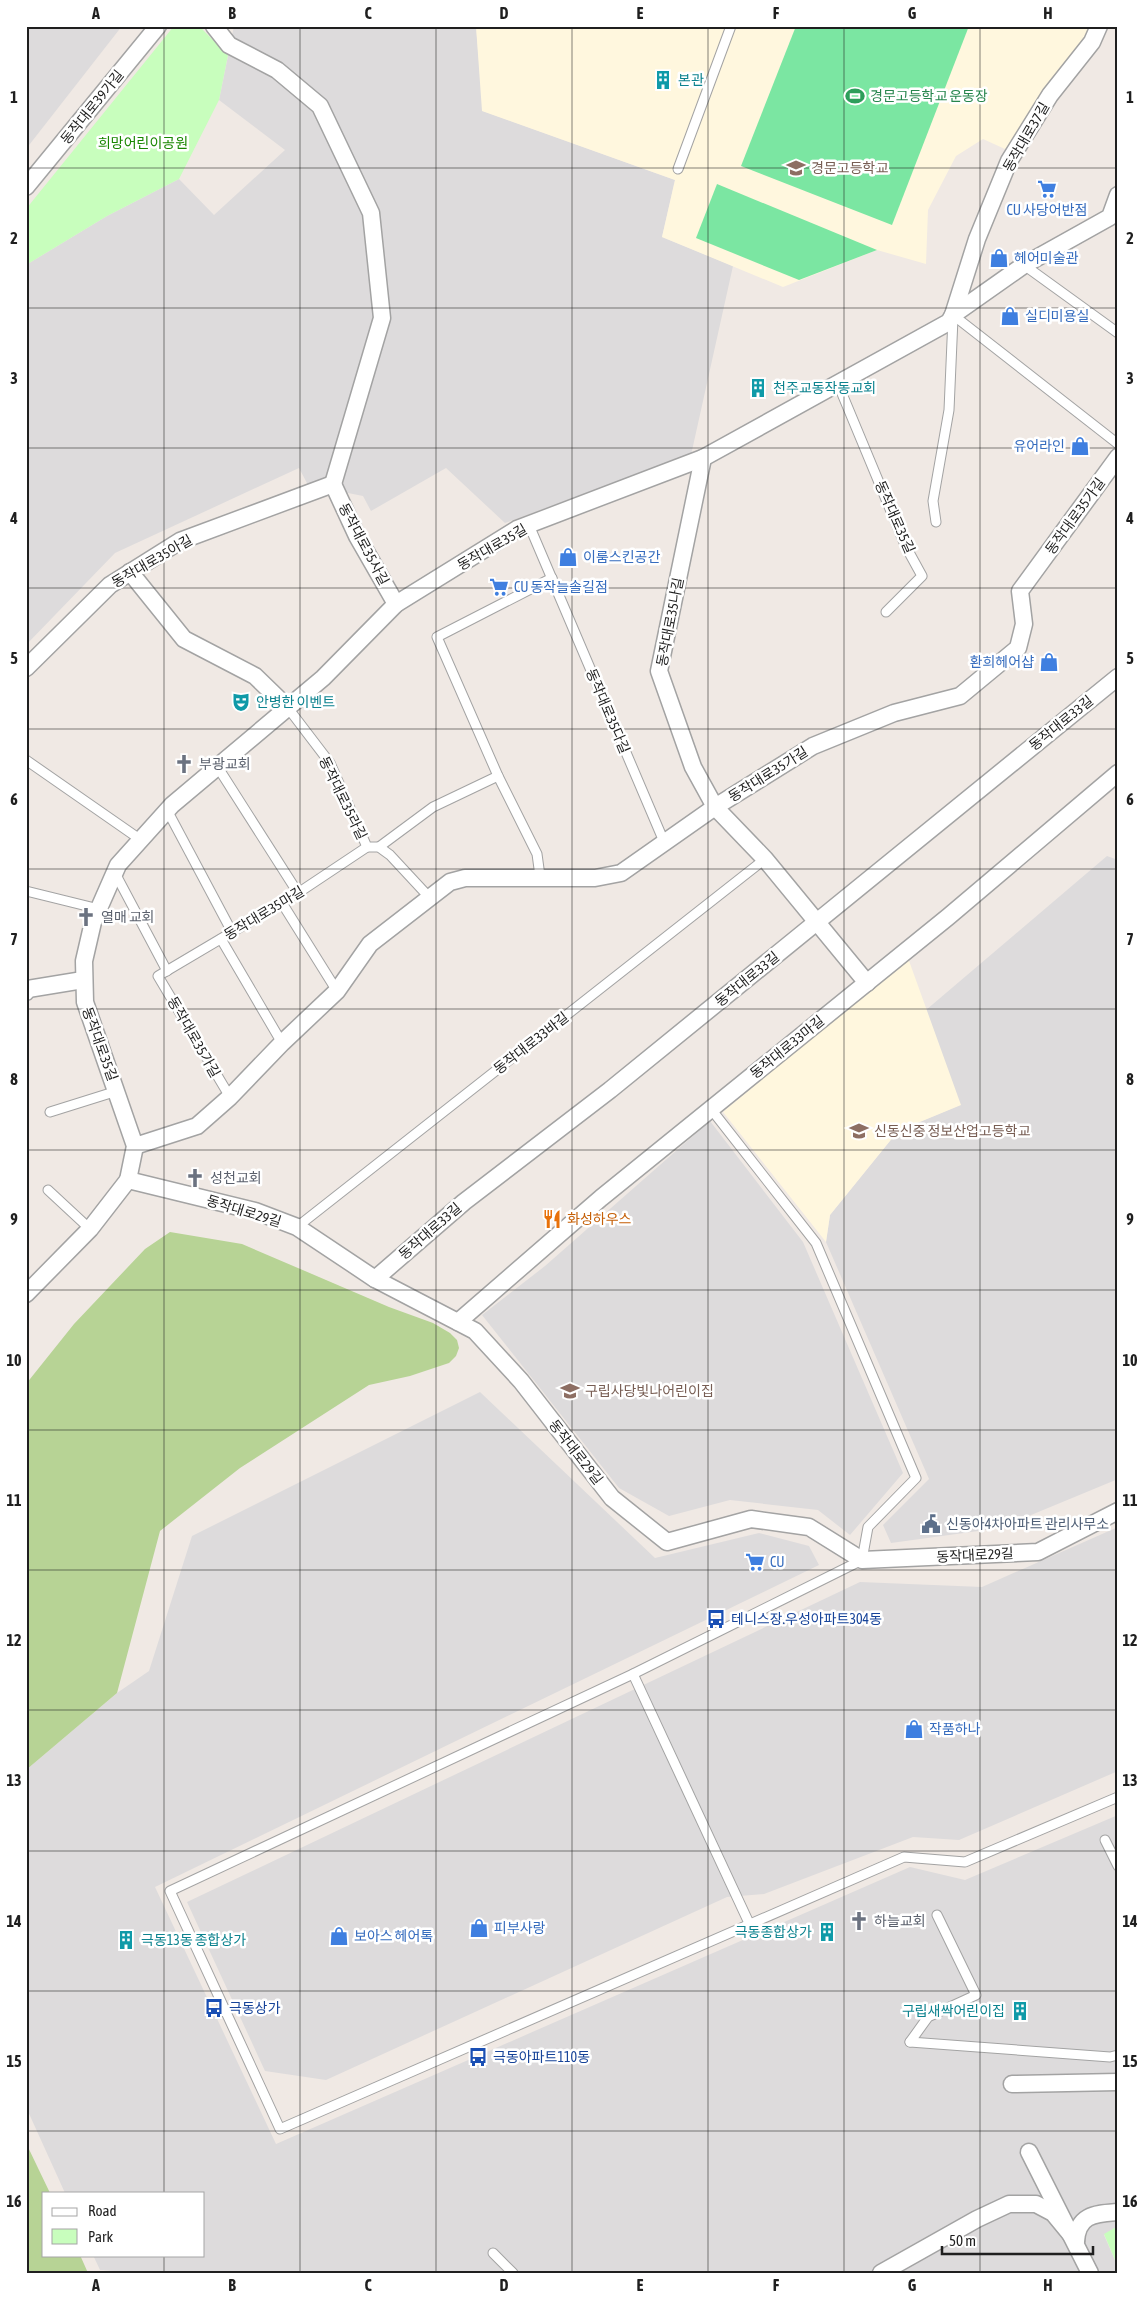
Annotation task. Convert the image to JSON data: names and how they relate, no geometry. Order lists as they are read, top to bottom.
{
  "streets": {
    "street": [
      "동작대로39가길",
      "동작대로37길",
      "동작대로35가길",
      "동작대로35길",
      "동작대로35사길",
      "동작대로35아길",
      "동작대로35나길",
      "동작대로33길",
      "동작대로33마길",
      "동작대로29길"
    ],
    "lane": [
      "동작대로35다길",
      "동작대로35라길",
      "동작대로35마길",
      "동작대로33바길"
    ]
  },
  "crossings": [
    ["동작대로37길", "동작대로35길"],
    ["동작대로35가길", "동작대로35길"],
    ["동작대로35가길", "동작대로35나길"],
    ["동작대로35가길", "동작대로35다길"],
    ["동작대로35가길", "동작대로35라길"],
    ["동작대로35가길", "동작대로35마길"],
    ["동작대로35길", "동작대로35사길"],
    ["동작대로35길", "동작대로35나길"],
    ["동작대로35길", "동작대로35다길"],
    ["동작대로35길", "동작대로35라길"],
    ["동작대로35길", "동작대로29길"],
    ["동작대로35사길", "동작대로35아길"],
    ["동작대로33길", "동작대로29길"],
    ["동작대로35라길", "동작대로35마길"],
    ["동작대로33바길", "동작대로29길"],
    ["동작대로33마길", "동작대로29길"]
  ],
  "parks": ["희망어린이공원"],
  "places": {
    "building": [
      "본관",
      "천주교동작동교회",
      "극동종합상가",
      "극동13동 종합상가",
      "구립새싹어린이집"
    ],
    "sports": ["경문고등학교 운동장"],
    "school or university": ["경문고등학교", "신동신중 정보산업고등학교", "구립사당빛나어린이집"],
    "supermarket": ["CU 사당어반점", "CU 동작늘솔길점", "CU"],
    "shop": [
      "헤어미술관",
      "실디미용실",
      "유어라인",
      "이룸스킨공간",
      "환희헤어샵",
      "작품하나",
      "피부사랑",
      "보아스 헤어톡"
    ],
    "theatre": ["안병한 이벤트"],
    "church": [
      "부광교회",
      "열매 교회",
      "성천교회",
      "하늘교회"
    ],
    "restaurant": ["화성하우스"],
    "public building": ["신동아4차아파트 관리사무소"],
    "bus stop": ["테니스장.우성아파트304동", "극동상가", "극동아파트110동"]
  },
  "legend": ["Road", "Park"],
  "scale_bar": "50 m",
  "grid": {
    "columns": [
      "A",
      "B",
      "C",
      "D",
      "E",
      "F",
      "G",
      "H"
    ],
    "rows": [
      "1",
      "2",
      "3",
      "4",
      "5",
      "6",
      "7",
      "8",
      "9",
      "10",
      "11",
      "12",
      "13",
      "14",
      "15",
      "16"
    ]
  }
}
